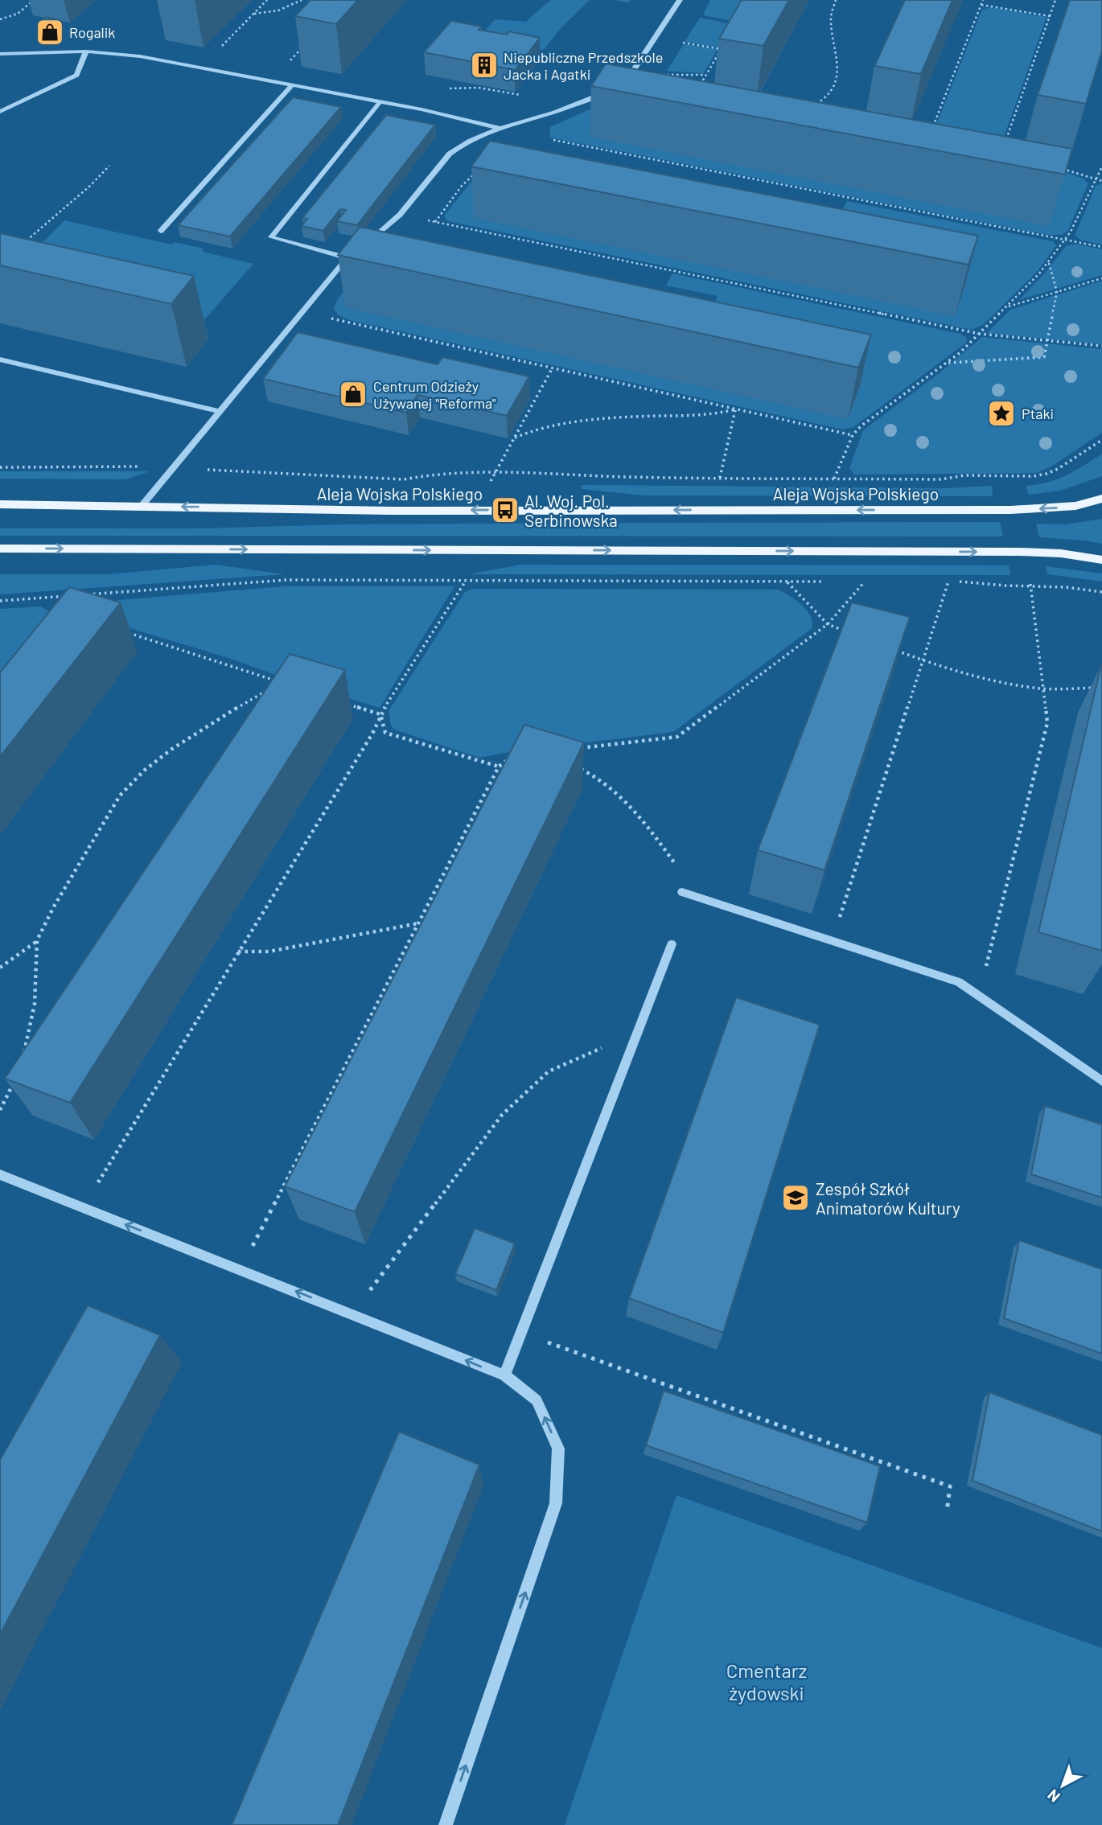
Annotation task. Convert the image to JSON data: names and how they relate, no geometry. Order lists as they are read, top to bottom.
{
  "streets": {
    "main road": ["Aleja Wojska Polskiego"]
  },
  "parks": ["Cmentarz żydowski"],
  "places": {
    "shop": ["Rogalik", "Centrum Odzieży Używanej \"Reforma\""],
    "building": ["Niepubliczne Przedszkole Jacka i Agatki"],
    "place": ["Ptaki"],
    "bus stop": ["Al. Woj. Pol. Serbinowska"],
    "school or university": ["Zespół Szkół Animatorów Kultury"]
  },
  "north": "bottom left"
}
